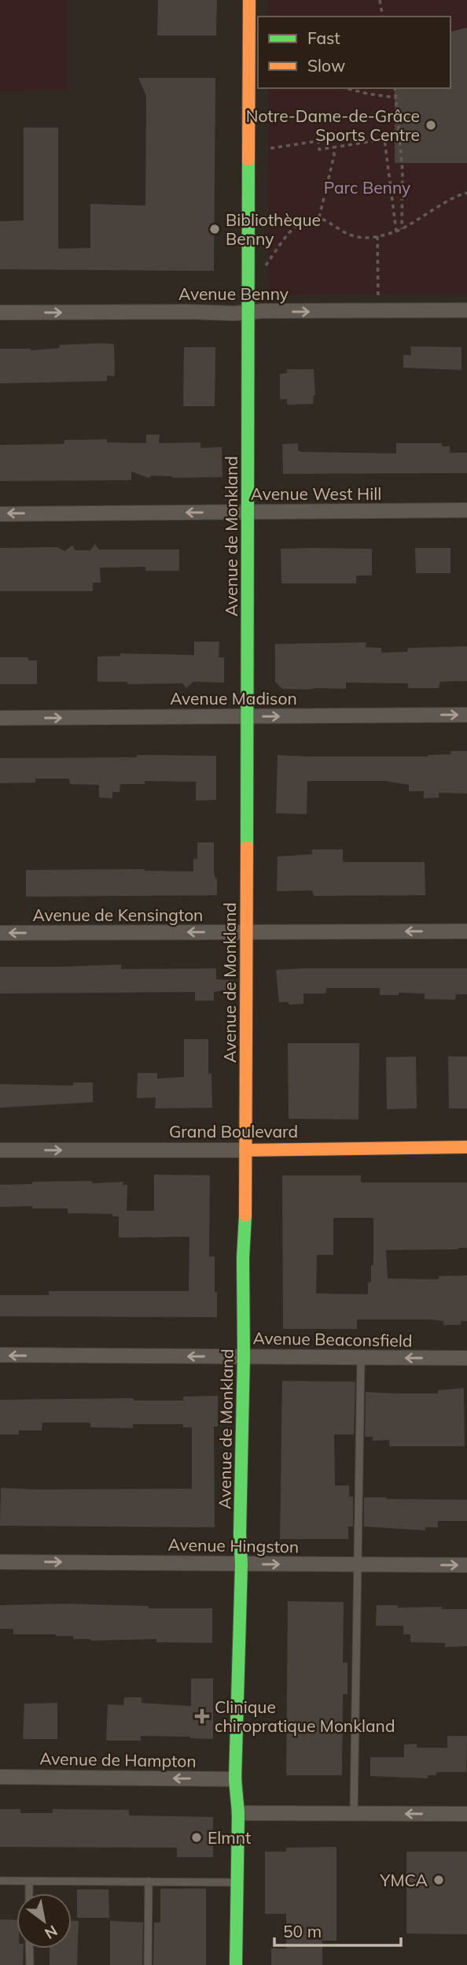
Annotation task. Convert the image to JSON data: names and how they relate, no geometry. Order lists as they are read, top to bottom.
{
  "streets": {
    "street": [
      "Avenue Benny",
      "Avenue West Hill",
      "Avenue de Monkland",
      "Avenue Madison",
      "Avenue de Kensington",
      "Grand Boulevard",
      "Avenue Beaconsfield",
      "Avenue Hingston",
      "Avenue de Hampton"
    ]
  },
  "crossings": [
    ["Avenue Benny", "Avenue de Monkland"],
    ["Avenue West Hill", "Avenue de Monkland"],
    ["Avenue de Monkland", "Avenue Madison"],
    ["Avenue de Monkland", "Avenue de Kensington"],
    ["Avenue de Monkland", "Grand Boulevard"],
    ["Avenue de Monkland", "Avenue Beaconsfield"],
    ["Avenue de Monkland", "Avenue Hingston"],
    ["Avenue de Monkland", "Avenue de Hampton"]
  ],
  "one_way": [
    "Avenue Benny",
    "Avenue West Hill",
    "Avenue Madison",
    "Avenue de Kensington",
    "Grand Boulevard",
    "Avenue Beaconsfield",
    "Avenue Hingston",
    "Avenue de Hampton"
  ],
  "parks": ["Parc Benny"],
  "places": {
    "other": [
      "Notre-Dame-de-Grâce Sports Centre",
      "Bibliothèque Benny",
      "Elmnt",
      "YMCA"
    ],
    "health": ["Clinique chiropratique Monkland"]
  },
  "legend": ["Fast", "Slow"],
  "scale_bar": "50 m",
  "north": "bottom right"
}
